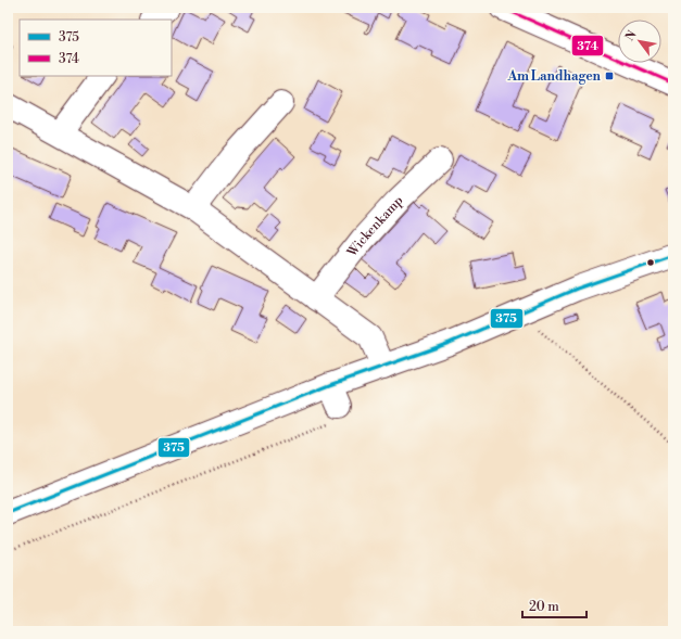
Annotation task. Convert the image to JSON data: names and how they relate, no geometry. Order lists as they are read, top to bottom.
{
  "streets": {
    "main road": ["Wickenkamp"]
  },
  "places": {
    "transit": ["Am Landhagen"]
  },
  "lines": ["transit line 374", "transit line 375"],
  "legend": ["375", "374"],
  "scale_bar": "20 m",
  "north": "top left"
}
